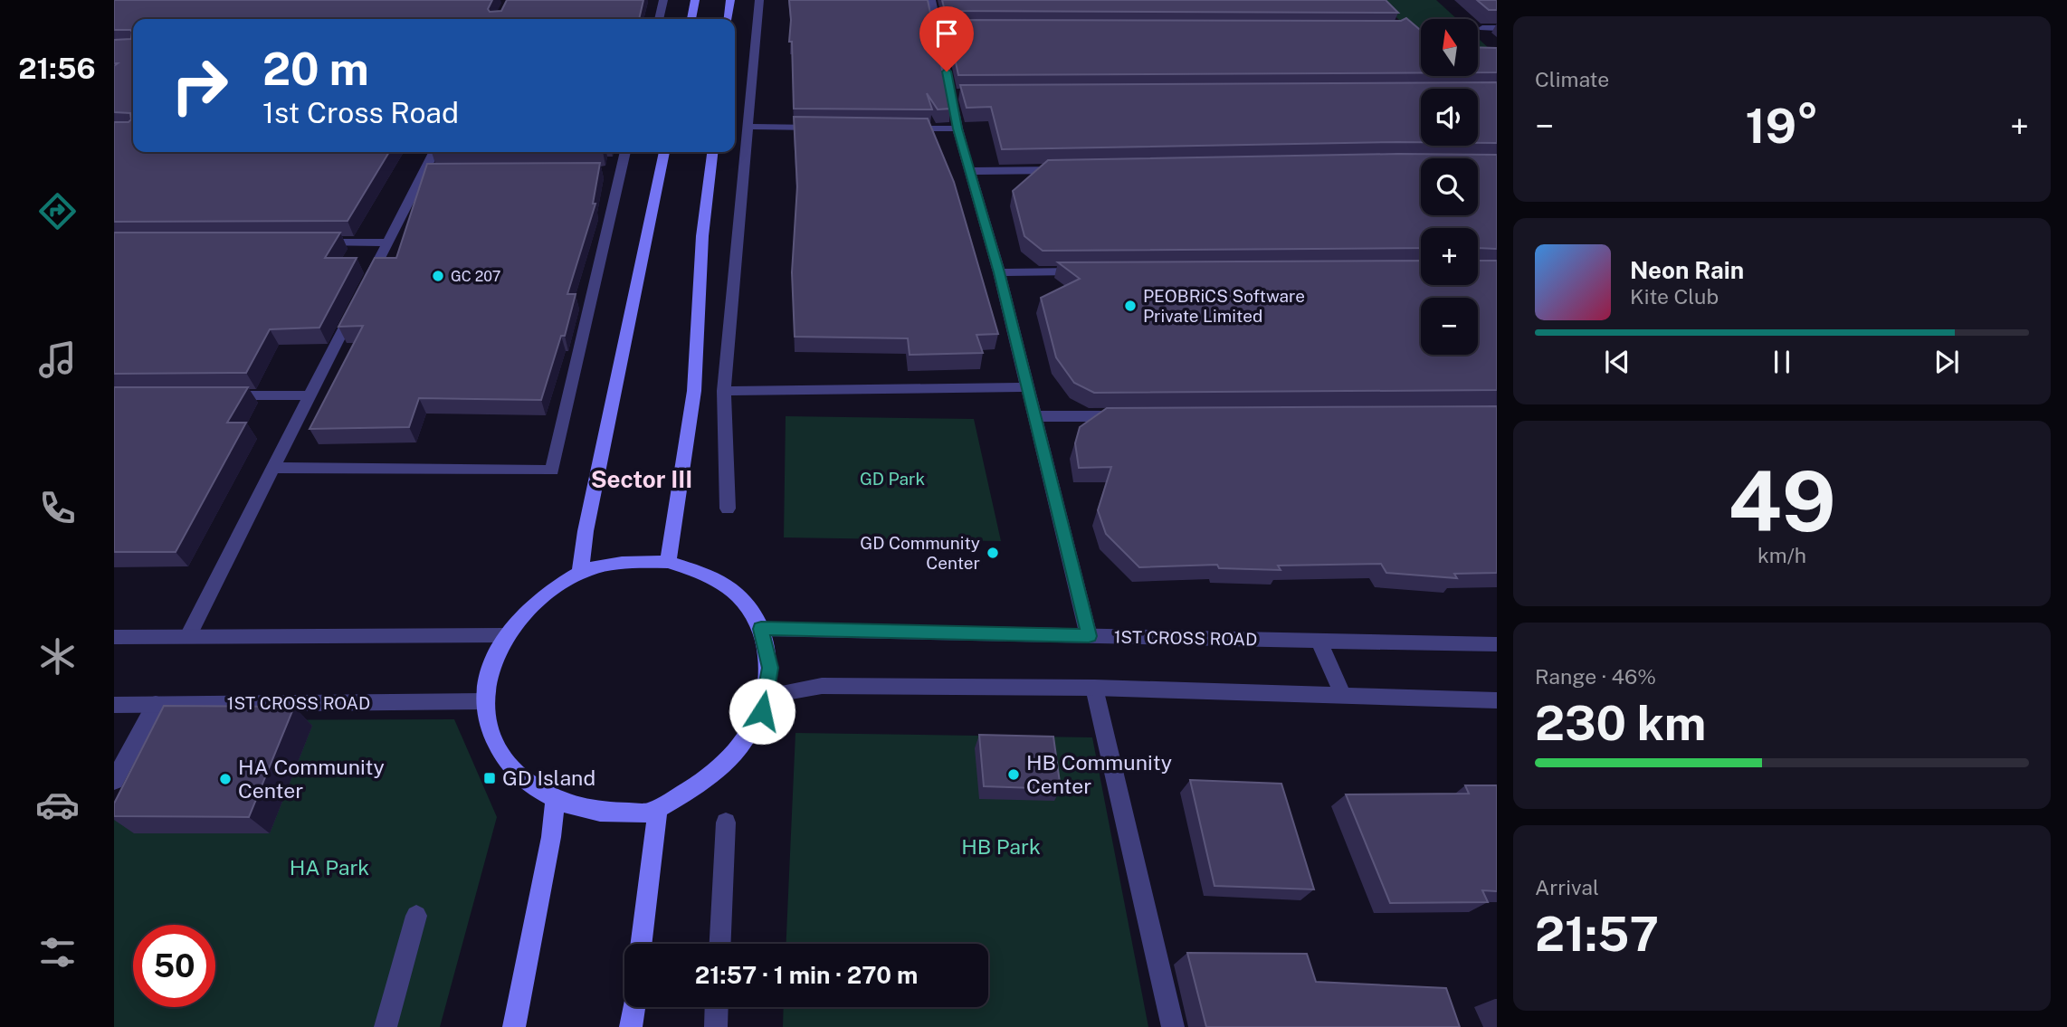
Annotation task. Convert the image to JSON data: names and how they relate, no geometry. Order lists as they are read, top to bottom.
{
  "streets": {
    "street": ["1ST CROSS ROAD"]
  },
  "districts": ["Sector III"],
  "parks": ["GD Park", "HB Park", "HA Park"],
  "places": {
    "other": [
      "GC 207",
      "PEOBRiCS Software Private Limited",
      "GD Community Center",
      "HB Community Center",
      "HA Community Center"
    ],
    "transit": ["GD Island"]
  },
  "north": "top",
  "page": {
    "tabs": "21:56",
    "tile": [
      "Climate",
      ["49", "km/h"],
      ["Range · 46%", "230 km"],
      ["Arrival", "21:57"]
    ],
    "map_buttons": ["+", "−"],
    "turn": ["20 m", "1st Cross Road"],
    "heat": ["−", "19°", "+"],
    "song": ["Neon Rain", "Kite Club"],
    "limit": "50",
    "trip": "21:57 · 1 min · 270 m"
  }
}
